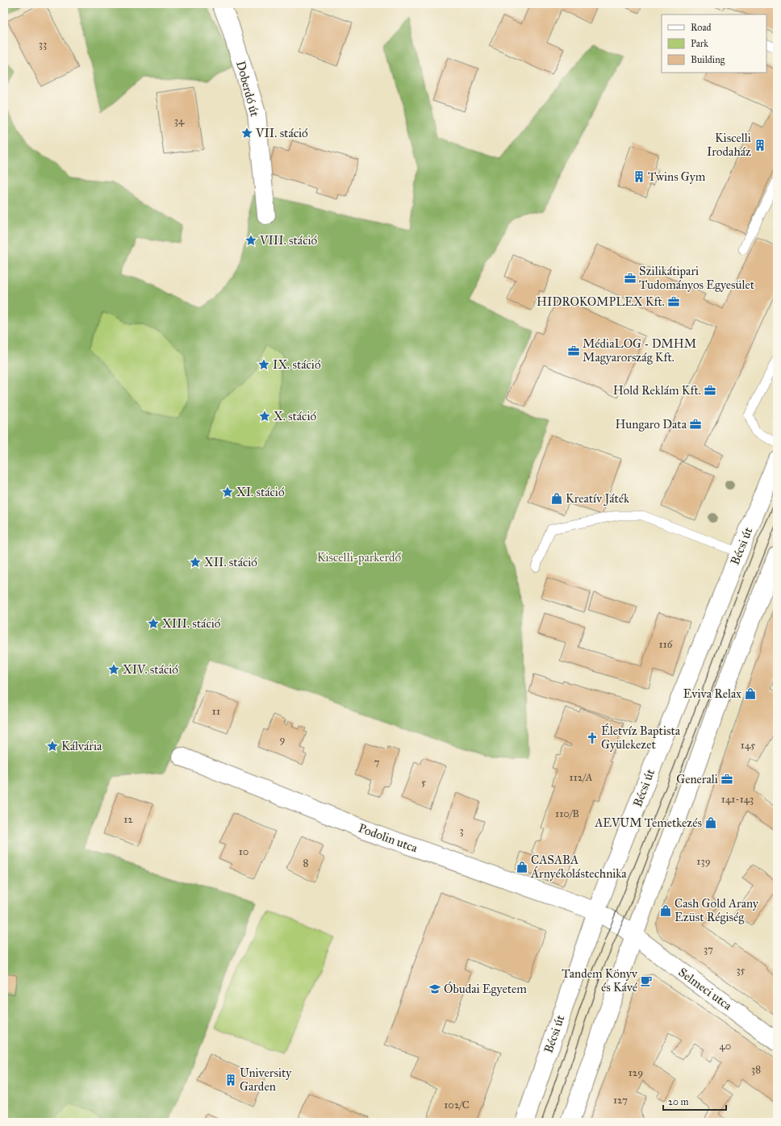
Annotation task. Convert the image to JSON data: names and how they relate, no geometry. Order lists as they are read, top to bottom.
{
  "streets": {
    "main road": [
      "Doberdó út",
      "Bécsi út",
      "Podolin utca",
      "Selmeci utca"
    ]
  },
  "crossings": [
    ["Bécsi út", "Podolin utca"],
    ["Podolin utca", "Selmeci utca"]
  ],
  "parks": ["Kiscelli-parkerdő"],
  "places": {
    "place": [
      "VII. stáció",
      "VIII. stáció",
      "IX. stáció",
      "X. stáció",
      "XI. stáció",
      "XII. stáció",
      "XIII. stáció",
      "XIV. stáció",
      "Kálvária"
    ],
    "building": ["Kiscelli Irodaház", "Twins Gym", "University Garden"],
    "office": [
      "Szilikátipari Tudományos Egyesület",
      "HIDROKOMPLEX Kft.",
      "MédiaLOG - DMHM Magyarország Kft.",
      "Hold Reklám Kft.",
      "Hungaro Data",
      "Generali"
    ],
    "shop": [
      "Kreatív Játék",
      "Eviva Relax",
      "AEVUM Temetkezés",
      "CASABA Árnyékolástechnika",
      "Cash Gold Arany Ezüst Régiség"
    ],
    "church": ["Életvíz Baptista Gyülekezet"],
    "cafe": ["Tandem Könyv és Kávé"],
    "school or university": ["Óbudai Egyetem"]
  },
  "house_numbers": [
    "33",
    "34",
    "116",
    "11",
    "9",
    "145",
    "7",
    "112/A",
    "5",
    "141-143",
    "110/B",
    "12",
    "3",
    "10",
    "139",
    "8",
    "37",
    "35",
    "40",
    "38",
    "129",
    "127",
    "102/C"
  ],
  "legend": ["Road", "Park", "Building"],
  "scale_bar": "20 m"
}
